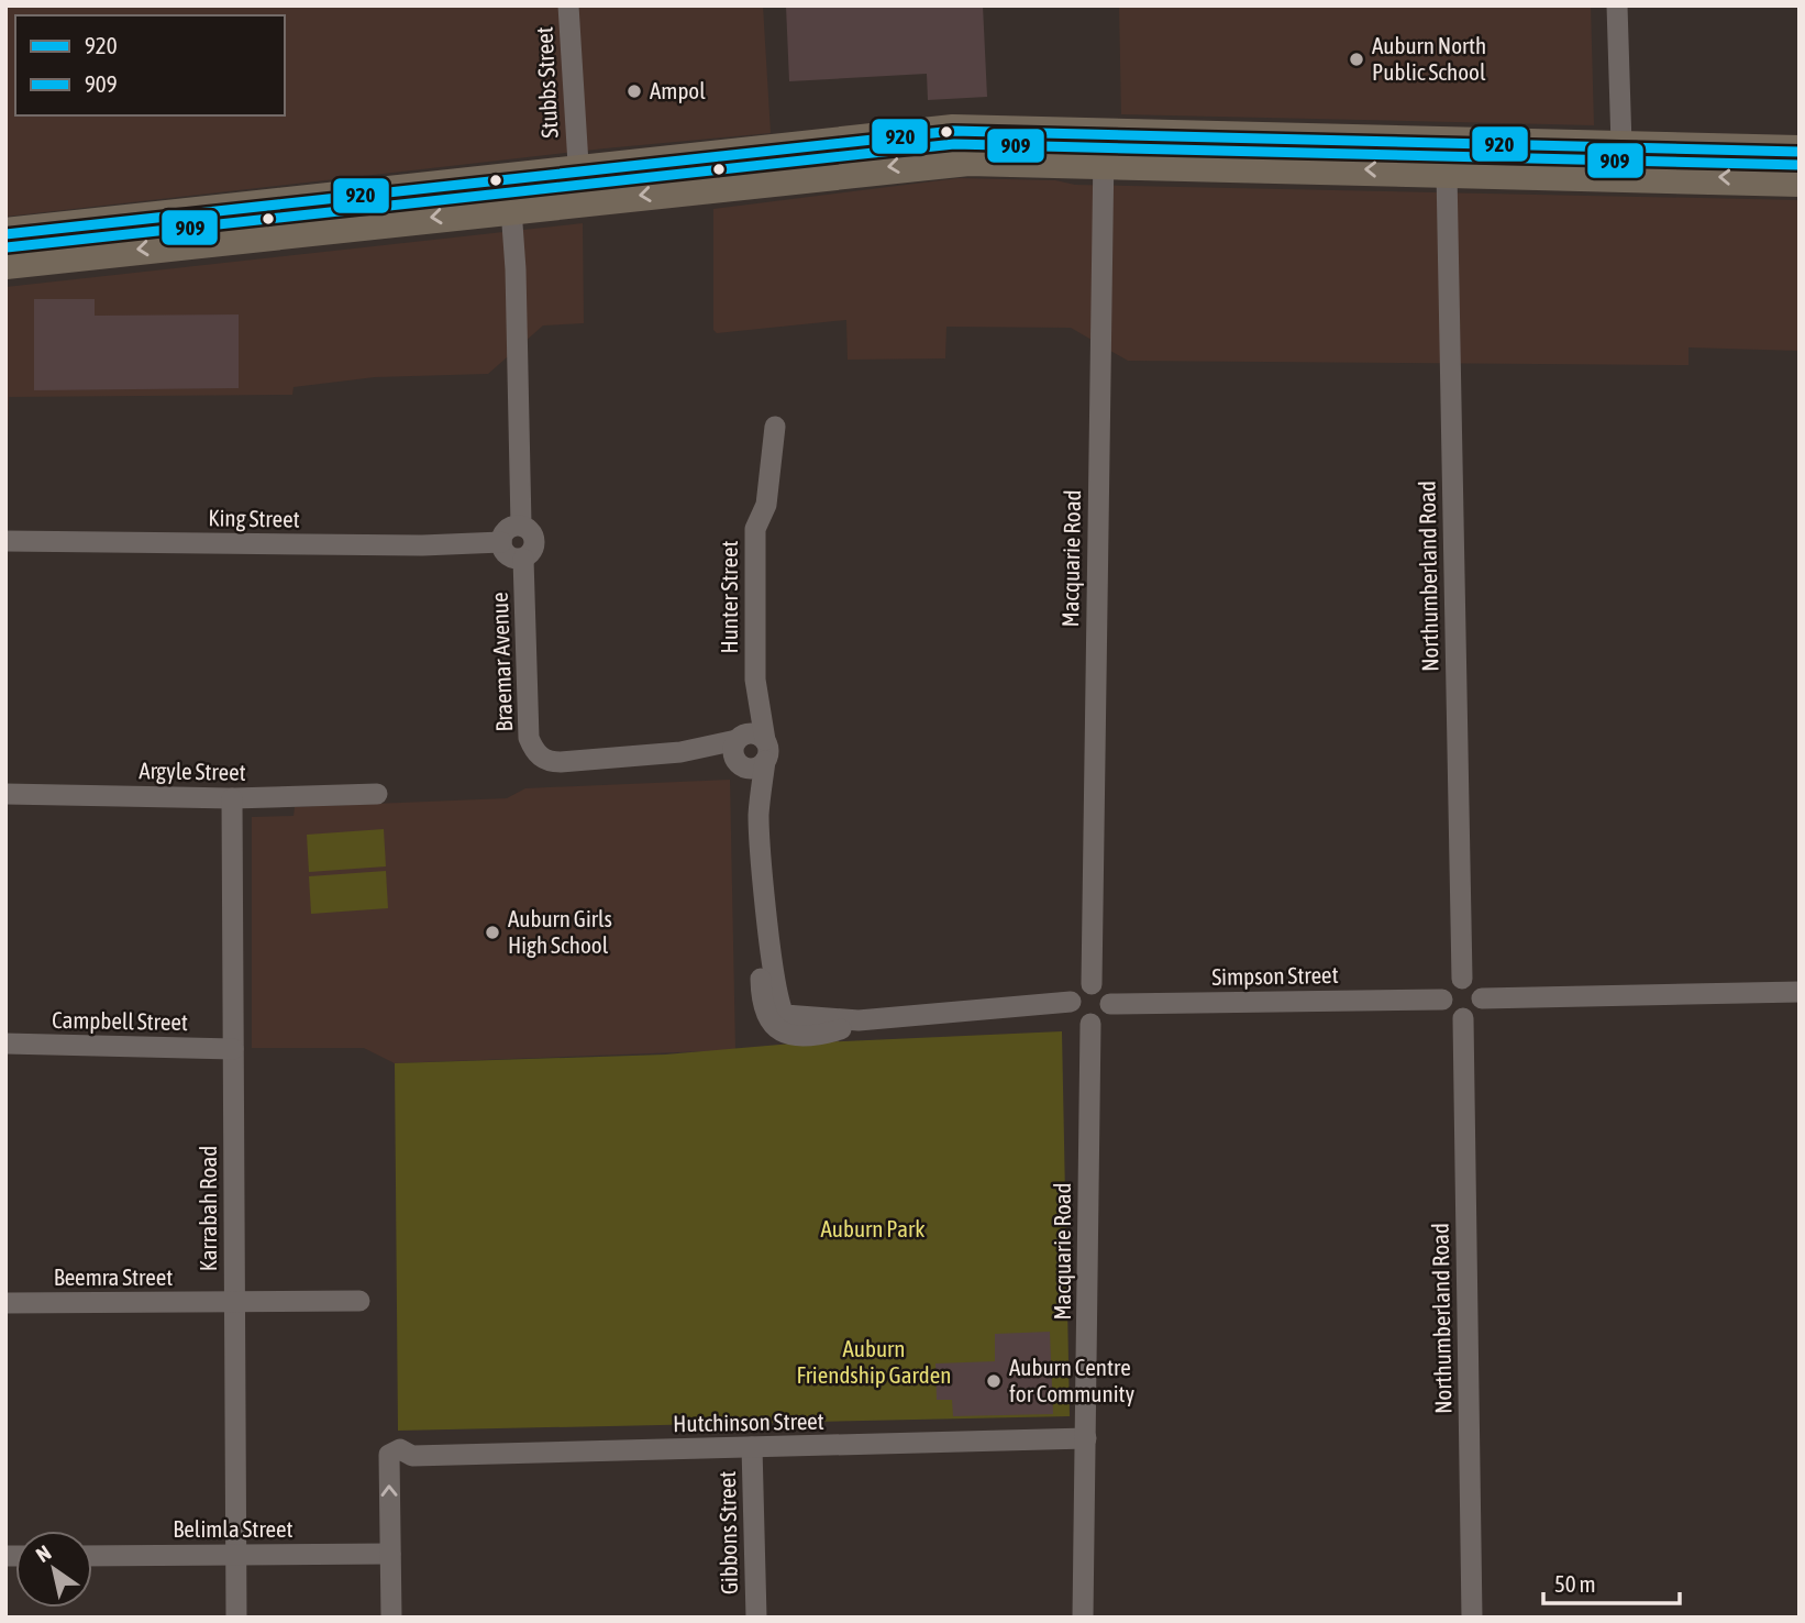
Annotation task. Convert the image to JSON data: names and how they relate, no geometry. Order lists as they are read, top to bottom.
{
  "streets": {
    "street": [
      "Stubbs Street",
      "King Street",
      "Macquarie Road",
      "Northumberland Road",
      "Hunter Street",
      "Braemar Avenue",
      "Argyle Street",
      "Simpson Street",
      "Campbell Street",
      "Karrabah Road",
      "Beemra Street",
      "Hutchinson Street",
      "Belimla Street",
      "Gibbons Street"
    ]
  },
  "crossings": [
    ["King Street", "Braemar Avenue"],
    ["Macquarie Road", "Hunter Street"],
    ["Macquarie Road", "Simpson Street"],
    ["Macquarie Road", "Hutchinson Street"],
    ["Northumberland Road", "Simpson Street"],
    ["Hunter Street", "Braemar Avenue"],
    ["Hunter Street", "Simpson Street"],
    ["Argyle Street", "Karrabah Road"],
    ["Campbell Street", "Karrabah Road"],
    ["Karrabah Road", "Beemra Street"],
    ["Karrabah Road", "Belimla Street"],
    ["Hutchinson Street", "Belimla Street"],
    ["Hutchinson Street", "Gibbons Street"]
  ],
  "one_way": ["Hutchinson Street"],
  "parks": ["Auburn Park", "Auburn Friendship Garden"],
  "places": [
    "Auburn North Public School",
    "Ampol",
    "Auburn Girls High School",
    "Auburn Centre for Community"
  ],
  "lines": ["transit line 920", "transit line 909"],
  "legend": ["920", "909"],
  "scale_bar": "50 m",
  "north": "top left"
}
